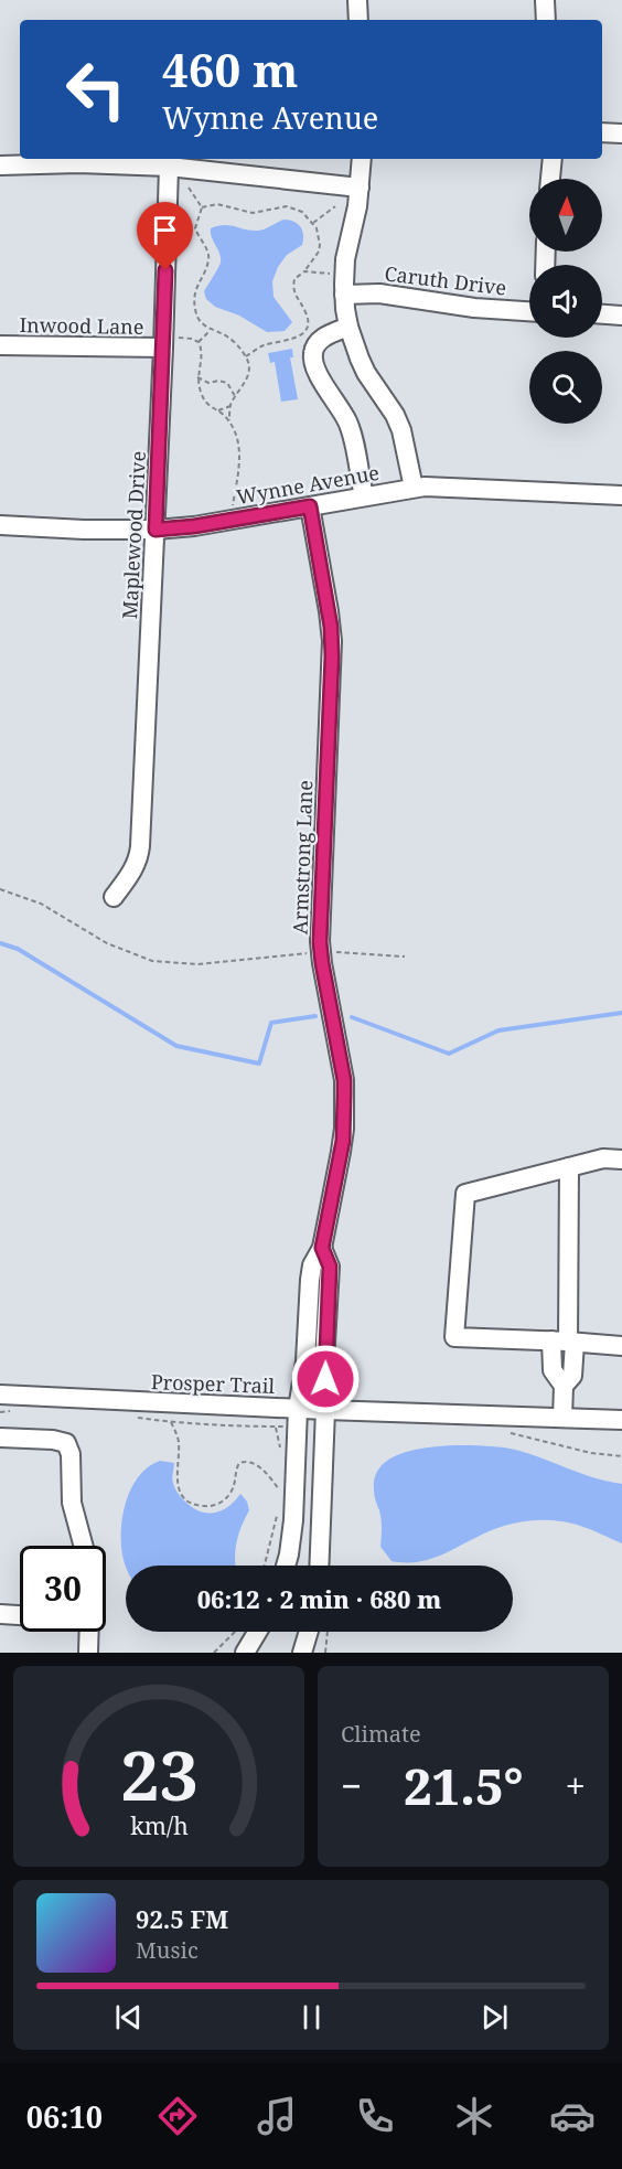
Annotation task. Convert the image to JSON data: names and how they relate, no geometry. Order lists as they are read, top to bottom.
{
  "streets": {
    "street": [
      "Caruth Drive",
      "Inwood Lane",
      "Wynne Avenue",
      "Maplewood Drive",
      "Armstrong Lane",
      "Prosper Trail"
    ]
  },
  "crossings": [
    ["Inwood Lane", "Maplewood Drive"],
    ["Wynne Avenue", "Maplewood Drive"],
    ["Wynne Avenue", "Armstrong Lane"],
    ["Armstrong Lane", "Prosper Trail"]
  ],
  "north": "top",
  "page": {
    "turn": ["460 m", "Wynne Avenue"],
    "limit": "30",
    "trip": "06:12 · 2 min · 680 m",
    "tile": "Climate",
    "heat": ["−", "21.5°", "+"],
    "song": ["92.5 FM", "Music"],
    "tabs": "06:10",
    "gauge": ["23", "km/h"]
  }
}
